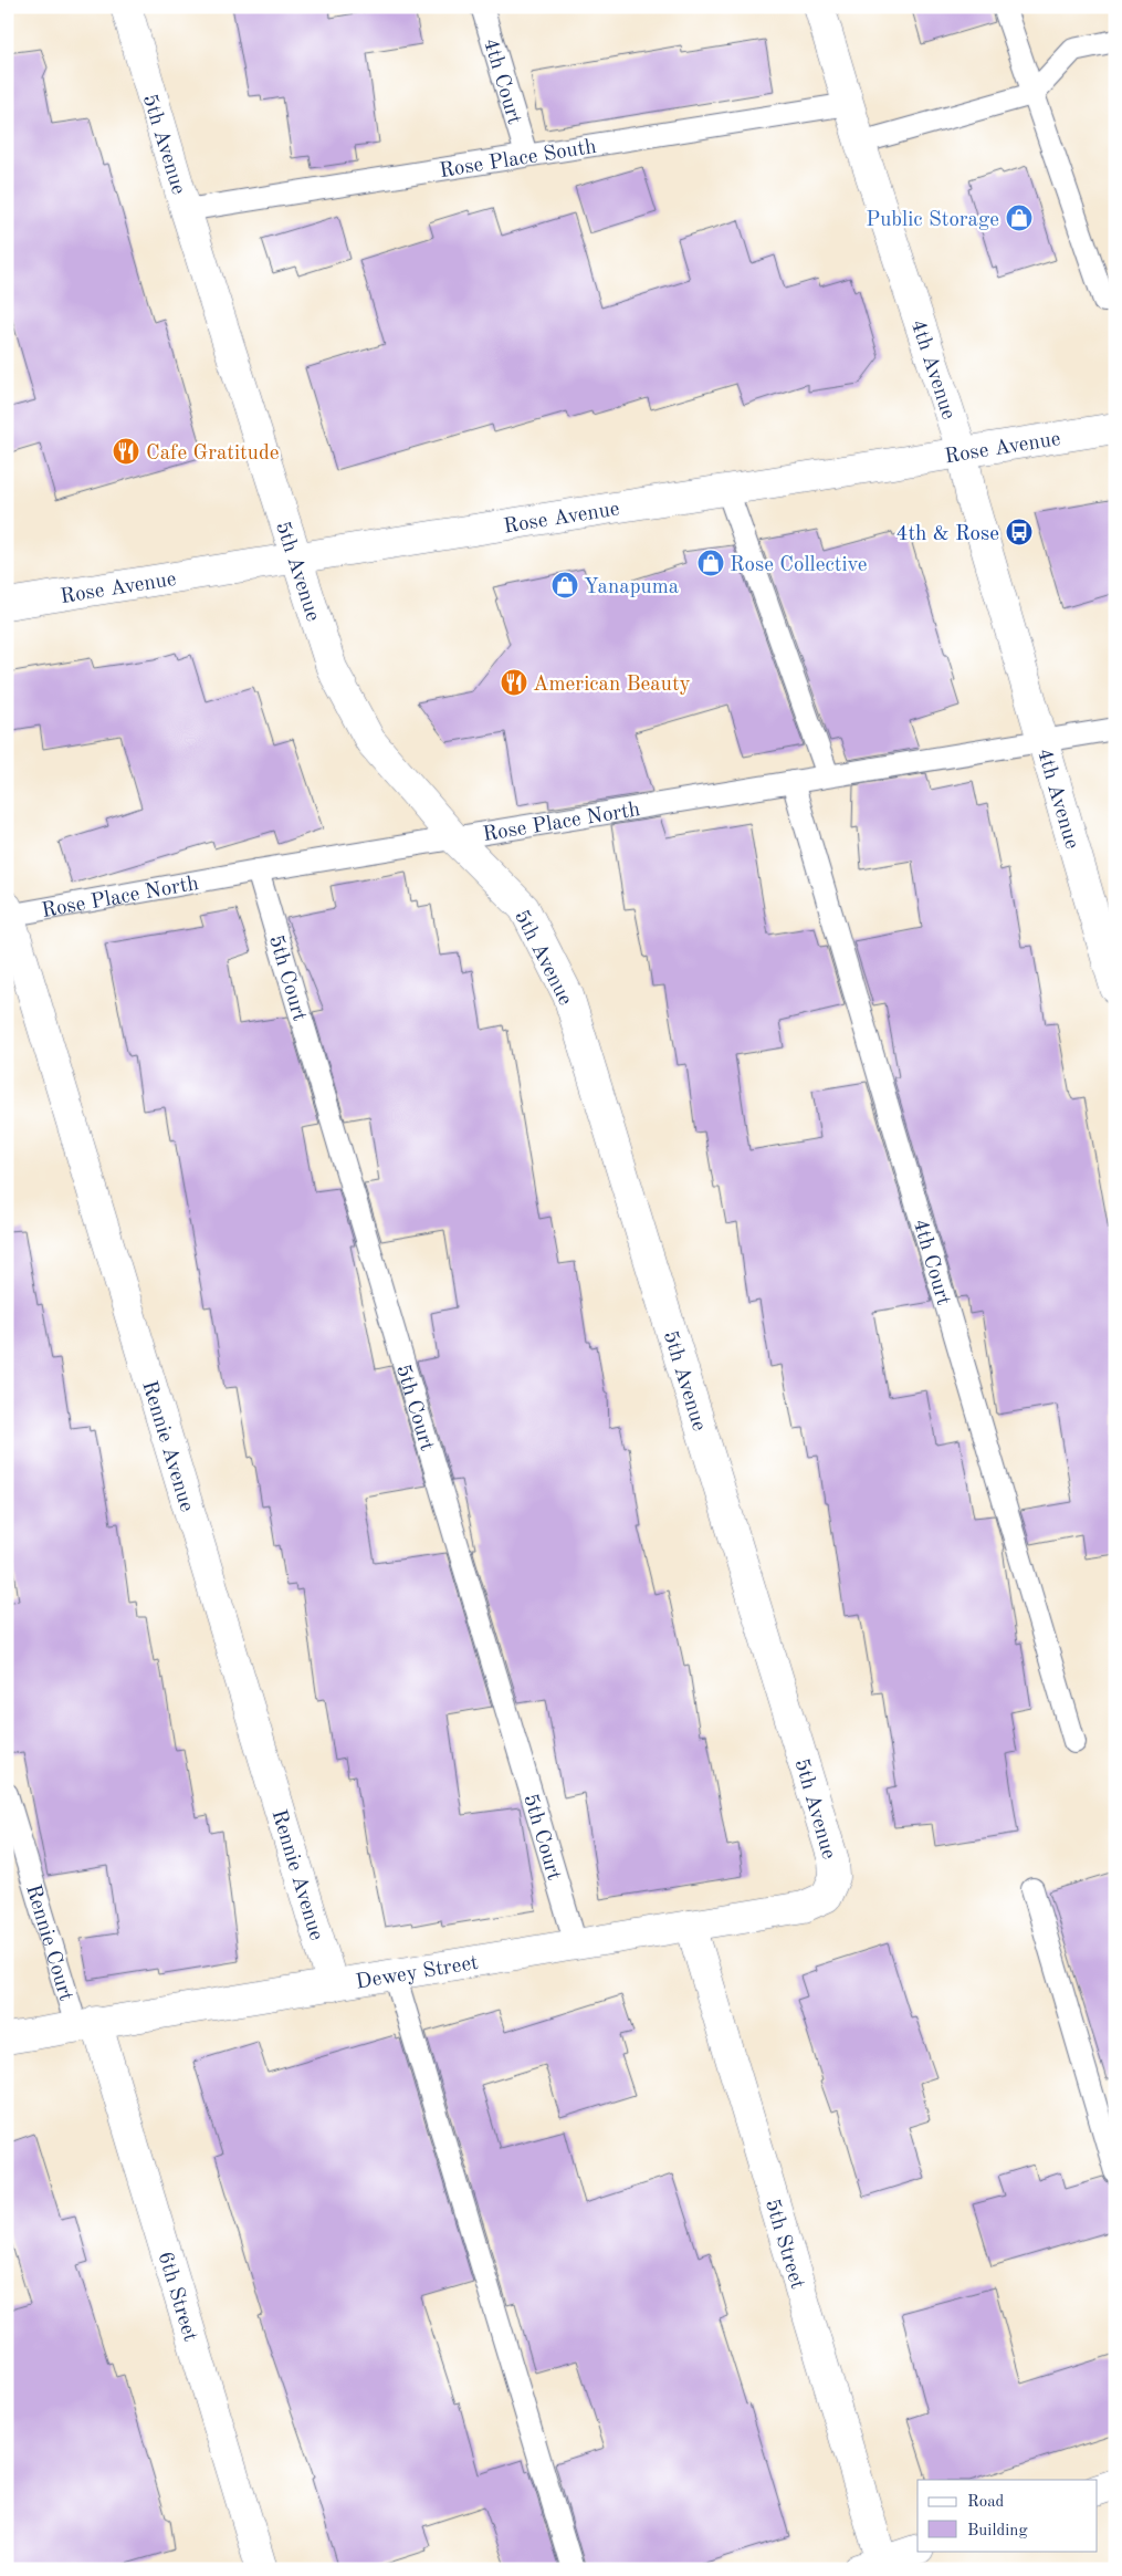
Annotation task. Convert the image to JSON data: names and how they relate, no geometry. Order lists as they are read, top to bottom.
{
  "streets": {
    "street": [
      "5th Avenue",
      "4th Avenue",
      "Rose Avenue",
      "Rennie Avenue",
      "Dewey Street",
      "5th Street",
      "6th Street"
    ],
    "lane": [
      "4th Court",
      "Rose Place South",
      "Rose Place North",
      "5th Court",
      "Rennie Court"
    ]
  },
  "crossings": [
    ["4th Court", "Rose Place South"],
    ["4th Court", "Rose Place North"],
    ["5th Avenue", "Rose Place South"],
    ["5th Avenue", "Rose Avenue"],
    ["5th Avenue", "Rose Place North"],
    ["5th Avenue", "Dewey Street"],
    ["Rose Place South", "4th Avenue"],
    ["4th Avenue", "Rose Avenue"],
    ["4th Avenue", "Rose Place North"],
    ["Rose Place North", "5th Court"],
    ["Rose Place North", "Rennie Avenue"],
    ["5th Court", "Dewey Street"],
    ["Rennie Avenue", "Dewey Street"],
    ["Rennie Court", "Dewey Street"],
    ["Rennie Court", "6th Street"],
    ["Dewey Street", "5th Street"],
    ["Dewey Street", "6th Street"]
  ],
  "places": {
    "shop": ["Public Storage", "Rose Collective", "Yanapuma"],
    "restaurant": ["Cafe Gratitude", "American Beauty"],
    "bus stop": ["4th & Rose"]
  },
  "legend": ["Road", "Building"]
}
